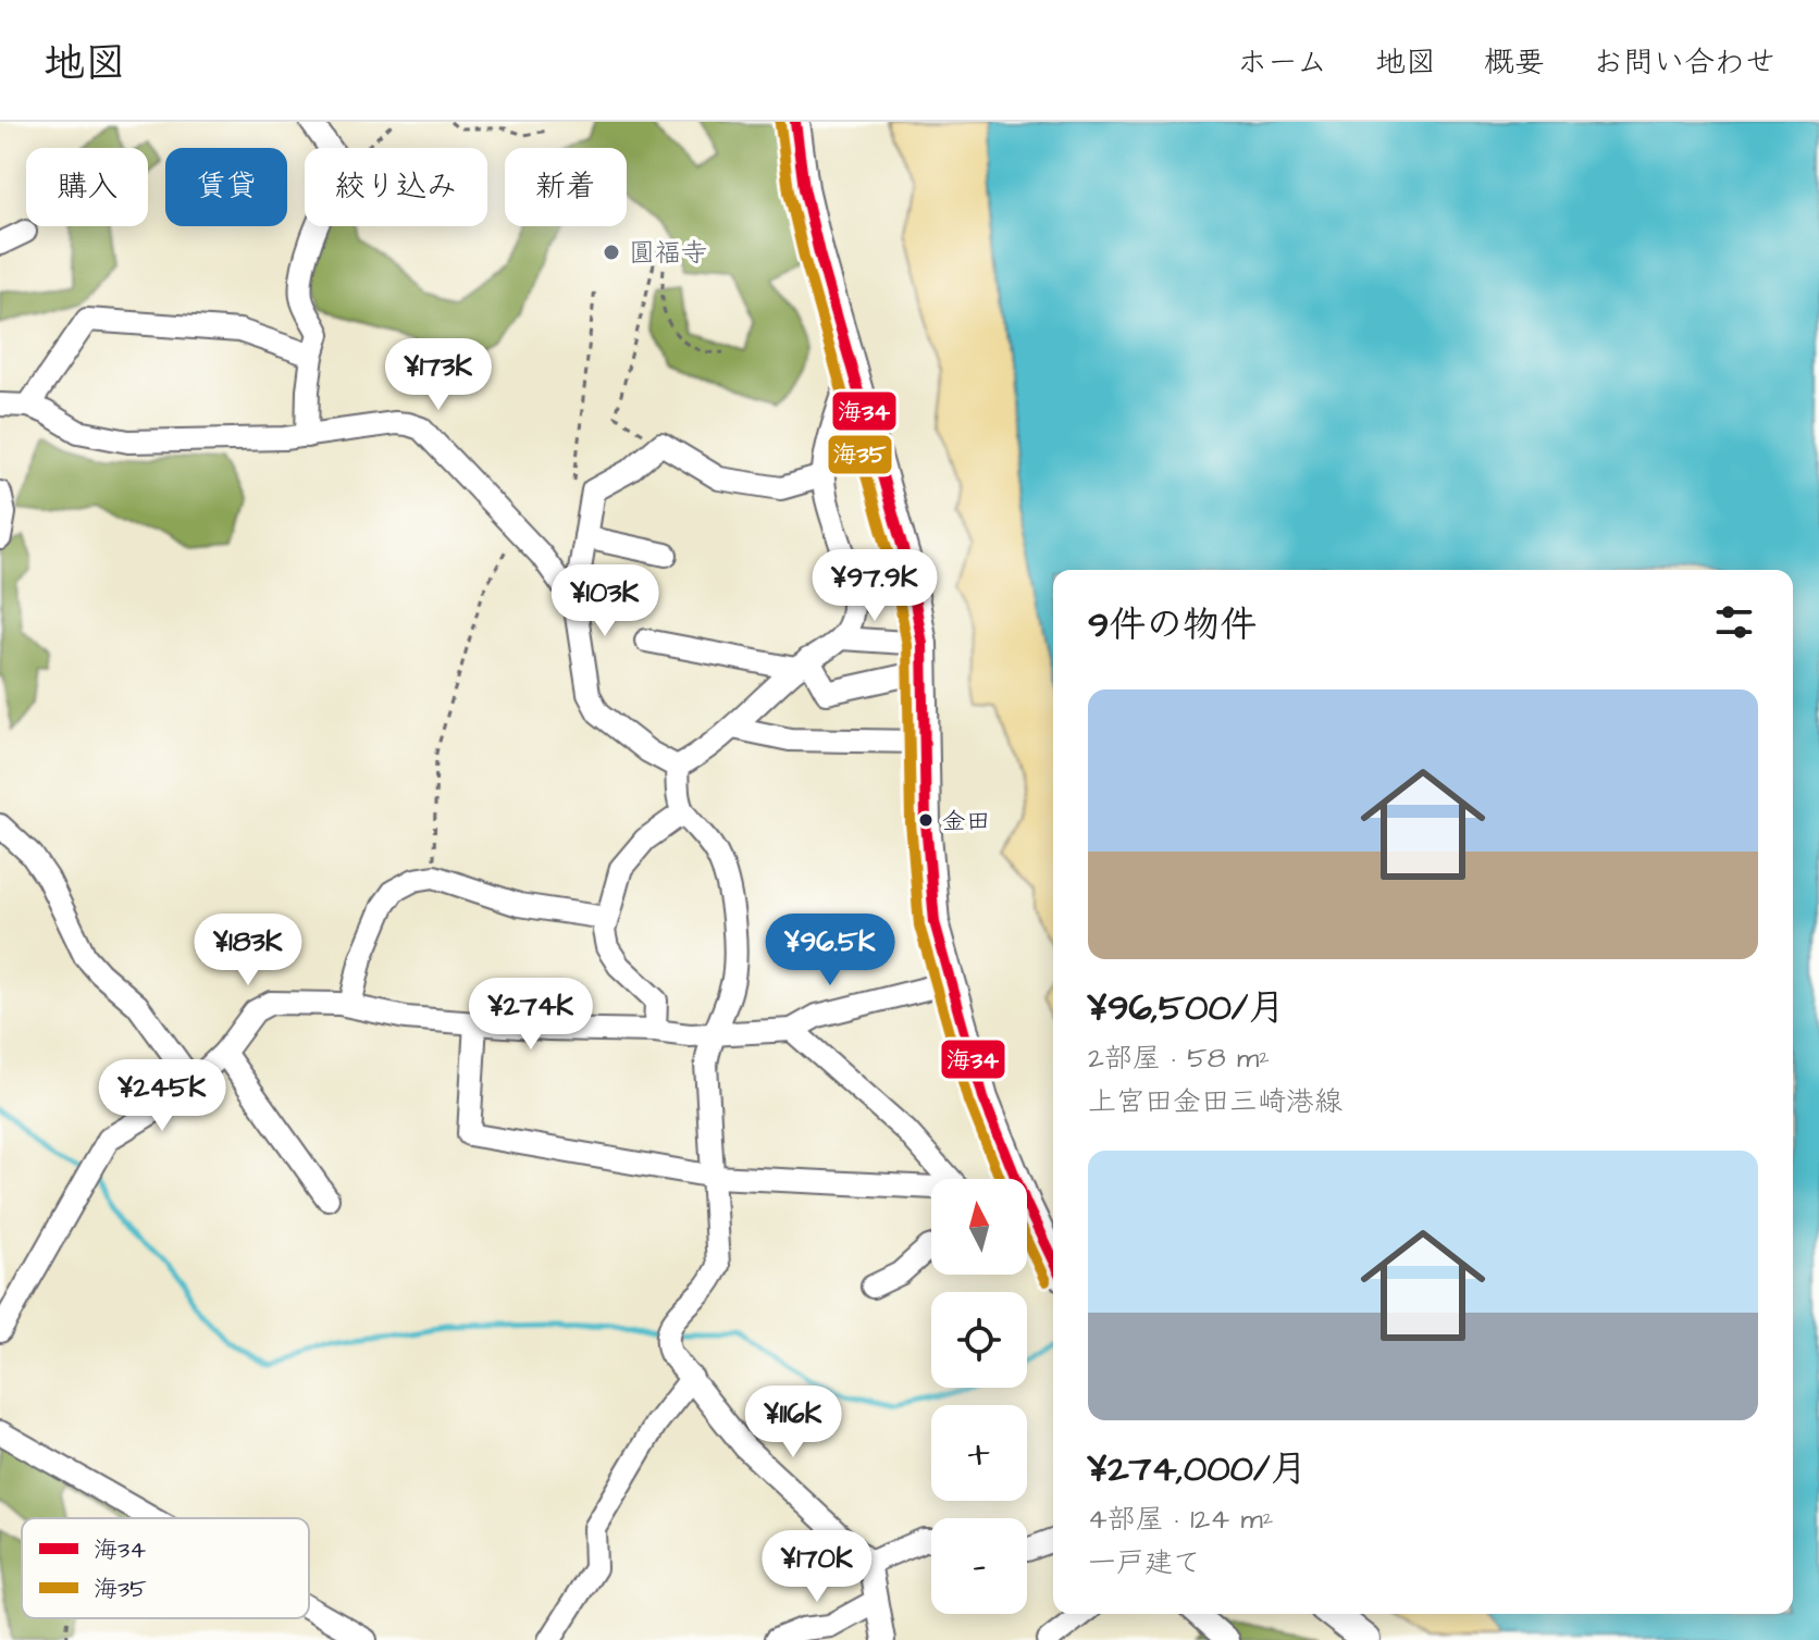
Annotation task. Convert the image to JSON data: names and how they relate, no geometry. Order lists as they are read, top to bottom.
{
  "places": ["圓福寺", "金田"],
  "lines": ["transit line 海34", "transit line 海35"],
  "legend": ["海34", "海35"],
  "north": "top",
  "page": {
    "header": "地図",
    "nav": [
      "ホーム",
      "地図",
      "概要",
      "お問い合わせ"
    ],
    "chip": [
      "購入",
      "賃貸",
      "絞り込み",
      "新着"
    ],
    "price": [
      "¥173K",
      "¥97.9K",
      "¥103K",
      "¥183K",
      "¥96.5K",
      "¥274K",
      "¥245K",
      "¥116K",
      "¥170K"
    ],
    "heading": "9件の物件",
    "list": [
      {
        "name": "¥96,500/月",
        "note": "2部屋 · 58 m² · 上宮田金田三崎港線"
      },
      {
        "name": "¥274,000/月",
        "note": "4部屋 · 124 m² · 一戸建て"
      }
    ],
    "map_buttons": ["+", "−"]
  }
}
